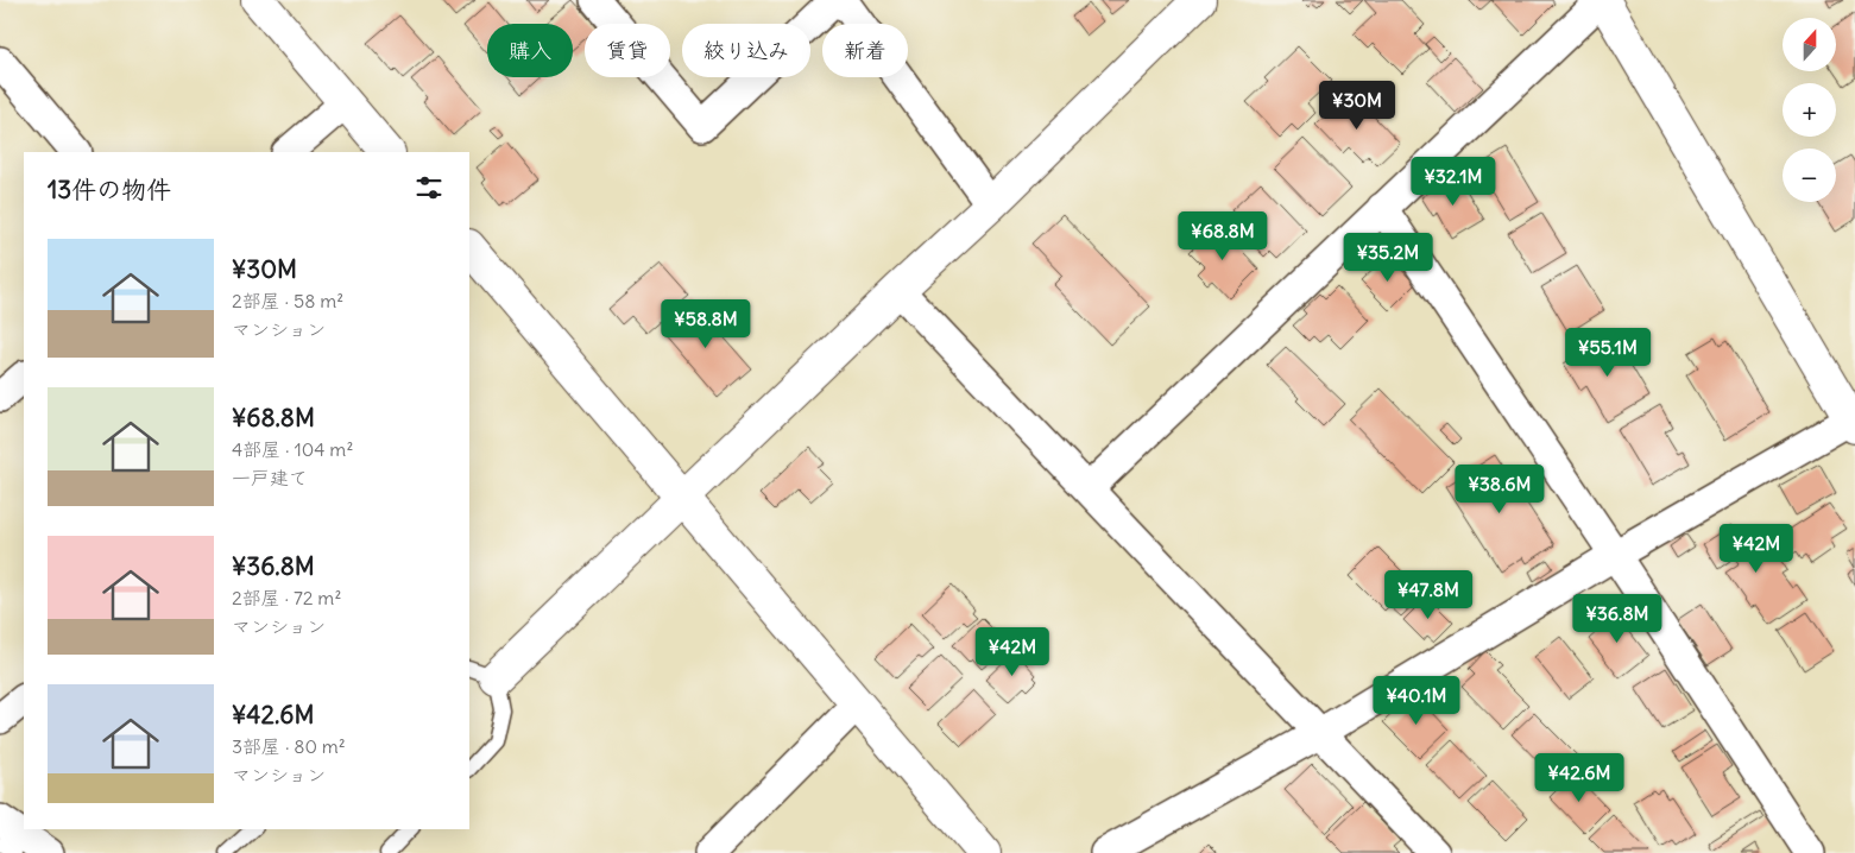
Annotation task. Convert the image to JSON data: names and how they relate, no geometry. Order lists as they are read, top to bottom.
{
  "north": "top",
  "page": {
    "map_buttons": ["+", "−"],
    "chip": [
      "購入",
      "賃貸",
      "絞り込み",
      "新着"
    ],
    "price": [
      "¥30M",
      "¥32.1M",
      "¥68.8M",
      "¥35.2M",
      "¥58.8M",
      "¥55.1M",
      "¥38.6M",
      "¥42M",
      "¥47.8M",
      "¥36.8M",
      "¥42M",
      "¥40.1M",
      "¥42.6M"
    ],
    "heading": "13件の物件",
    "list": [
      {
        "name": "¥30M",
        "note": "2部屋 · 58 m² · マンション"
      },
      {
        "name": "¥68.8M",
        "note": "4部屋 · 104 m² · 一戸建て"
      },
      {
        "name": "¥36.8M",
        "note": "2部屋 · 72 m² · マンション"
      },
      {
        "name": "¥42.6M",
        "note": "3部屋 · 80 m² · マンション"
      }
    ]
  }
}
